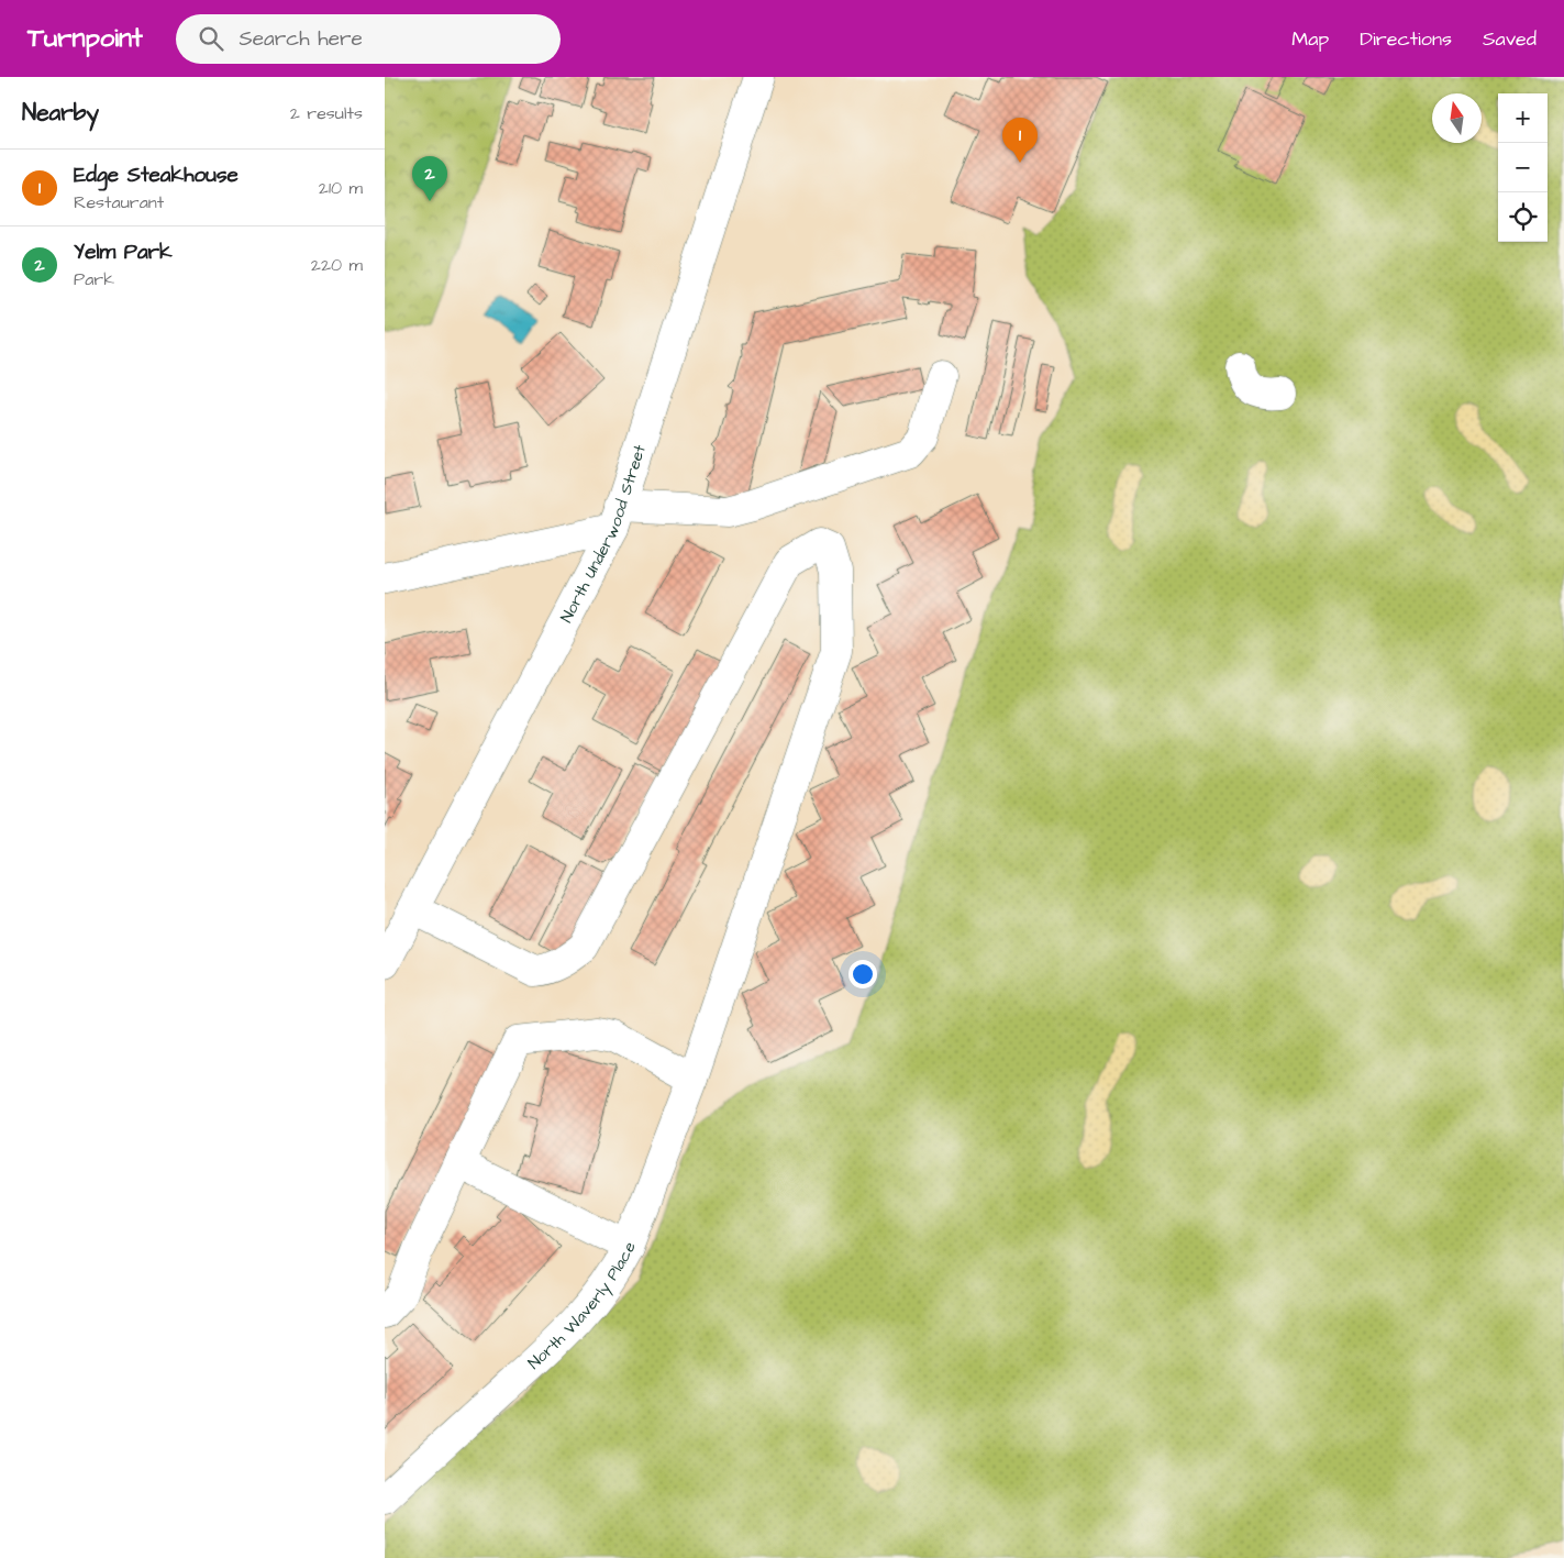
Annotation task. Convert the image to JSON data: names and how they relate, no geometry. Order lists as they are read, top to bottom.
{
  "streets": {
    "street": ["North Underwood Street", "North Waverly Place"]
  },
  "crossings": [
    ["North Underwood Street", "North Waverly Place"]
  ],
  "north": "top",
  "page": {
    "header": "Turnpoint",
    "search": "Search here",
    "nav": ["Map", "Directions", "Saved"],
    "heading": ["Nearby", "2 results"],
    "map_buttons": ["+", "−"],
    "pins": ["1", "2"],
    "list": [
      {
        "mark": "1",
        "name": "Edge Steakhouse",
        "note": "Restaurant",
        "value": "210 m"
      },
      {
        "mark": "2",
        "name": "Yelm Park",
        "note": "Park",
        "value": "220 m"
      }
    ]
  }
}
